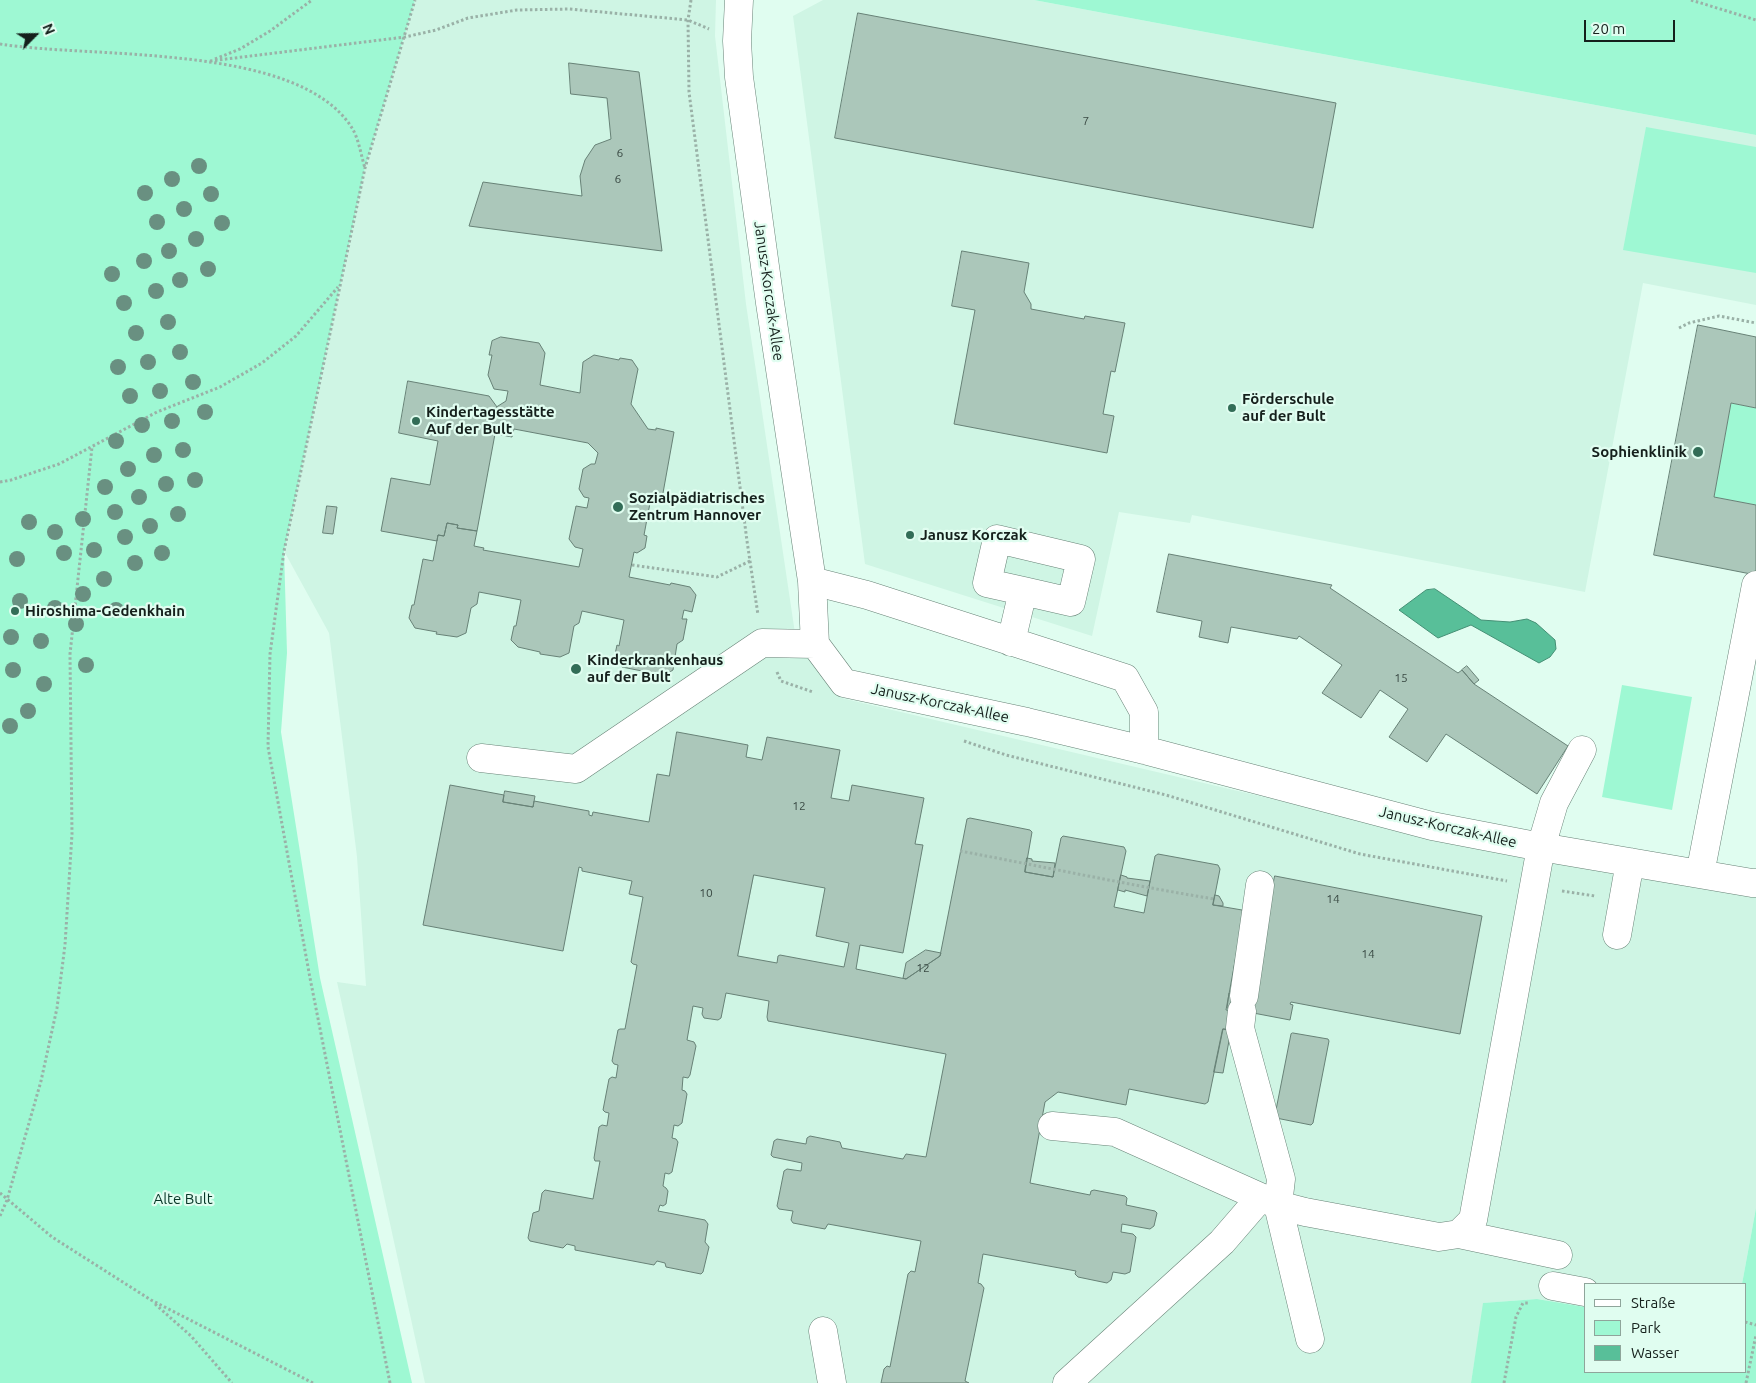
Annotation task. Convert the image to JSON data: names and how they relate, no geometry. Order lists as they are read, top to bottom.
{
  "streets": {
    "street": ["Janusz-Korczak-Allee"]
  },
  "parks": ["Alte Bult"],
  "places": [
    "Förderschule auf der Bult",
    "Kindertagesstätte Auf der Bult",
    "Sophienklinik",
    "Sozialpädiatrisches Zentrum Hannover",
    "Janusz Korczak",
    "Hiroshima-Gedenkhain",
    "Kinderkrankenhaus auf der Bult"
  ],
  "house_numbers": [
    "7",
    "6",
    "6",
    "15",
    "12",
    "10",
    "14",
    "14",
    "12"
  ],
  "legend": ["Straße", "Park", "Wasser"],
  "scale_bar": "20 m",
  "north": "top right"
}
